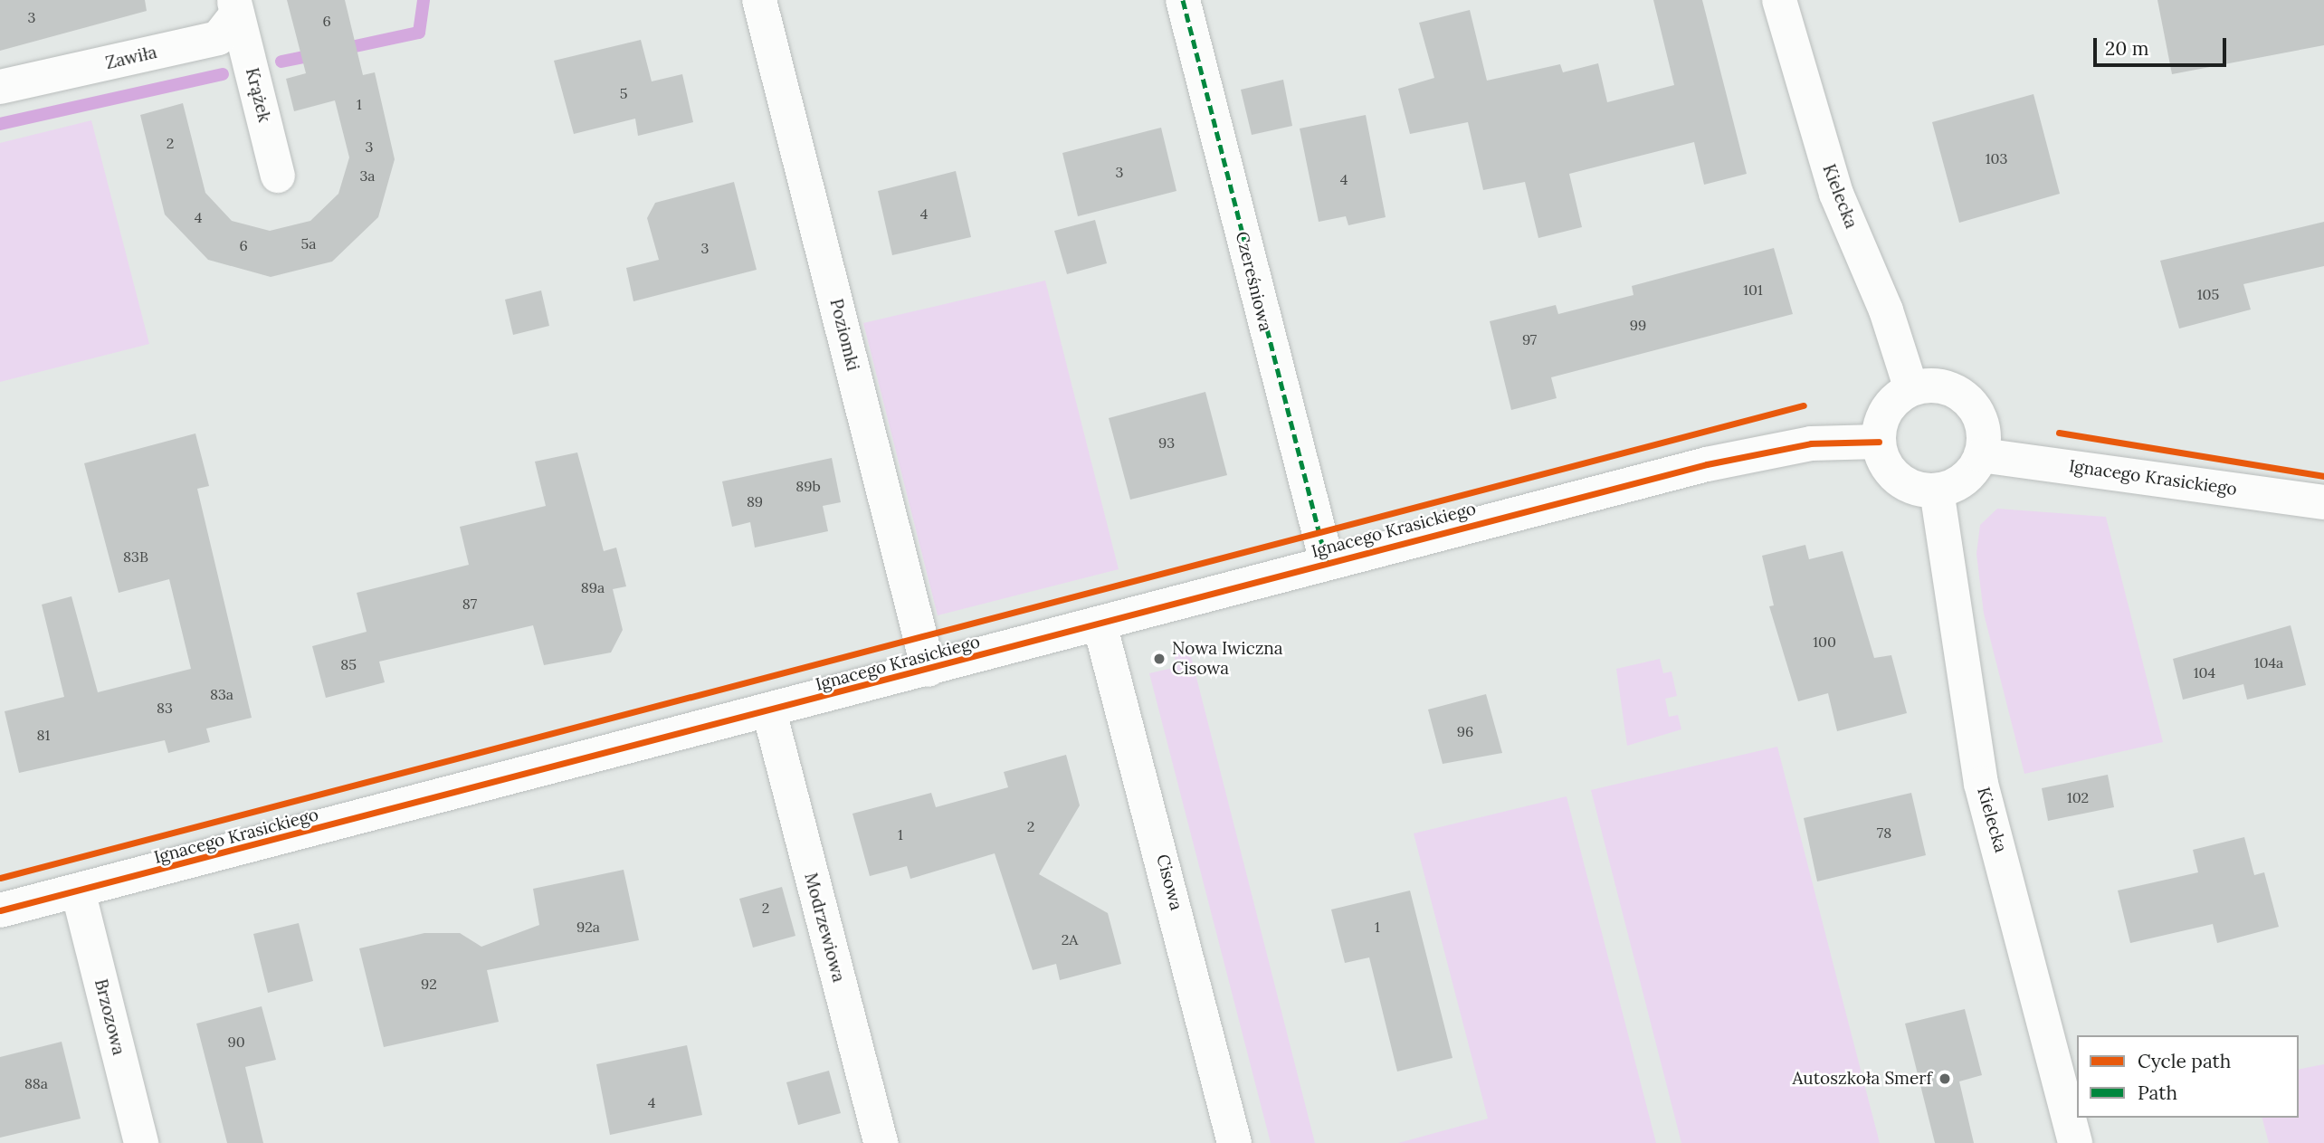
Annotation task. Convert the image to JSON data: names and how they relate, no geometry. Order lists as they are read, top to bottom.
{
  "streets": {
    "street": [
      "Zawiła",
      "Krążek",
      "Kielecka",
      "Czereśniowa",
      "Poziomki",
      "Ignacego Krasickiego",
      "Cisowa",
      "Modrzewiowa",
      "Brzozowa"
    ]
  },
  "crossings": [
    ["Zawiła", "Krążek"],
    ["Kielecka", "Ignacego Krasickiego"],
    ["Czereśniowa", "Ignacego Krasickiego"],
    ["Poziomki", "Ignacego Krasickiego"],
    ["Ignacego Krasickiego", "Cisowa"],
    ["Ignacego Krasickiego", "Modrzewiowa"],
    ["Ignacego Krasickiego", "Brzozowa"]
  ],
  "places": ["Nowa Iwiczna Cisowa", "Autoszkoła Smerf"],
  "house_numbers": [
    "3",
    "6",
    "5",
    "1",
    "2",
    "3",
    "103",
    "3",
    "3a",
    "4",
    "4",
    "4",
    "5a",
    "6",
    "3",
    "101",
    "105",
    "99",
    "97",
    "93",
    "89b",
    "89",
    "83B",
    "89a",
    "87",
    "100",
    "104a",
    "85",
    "104",
    "83a",
    "83",
    "96",
    "81",
    "102",
    "2",
    "78",
    "1",
    "2",
    "92a",
    "1",
    "2A",
    "92",
    "90",
    "88a",
    "4"
  ],
  "legend": ["Cycle path", "Path"],
  "scale_bar": "20 m"
}
